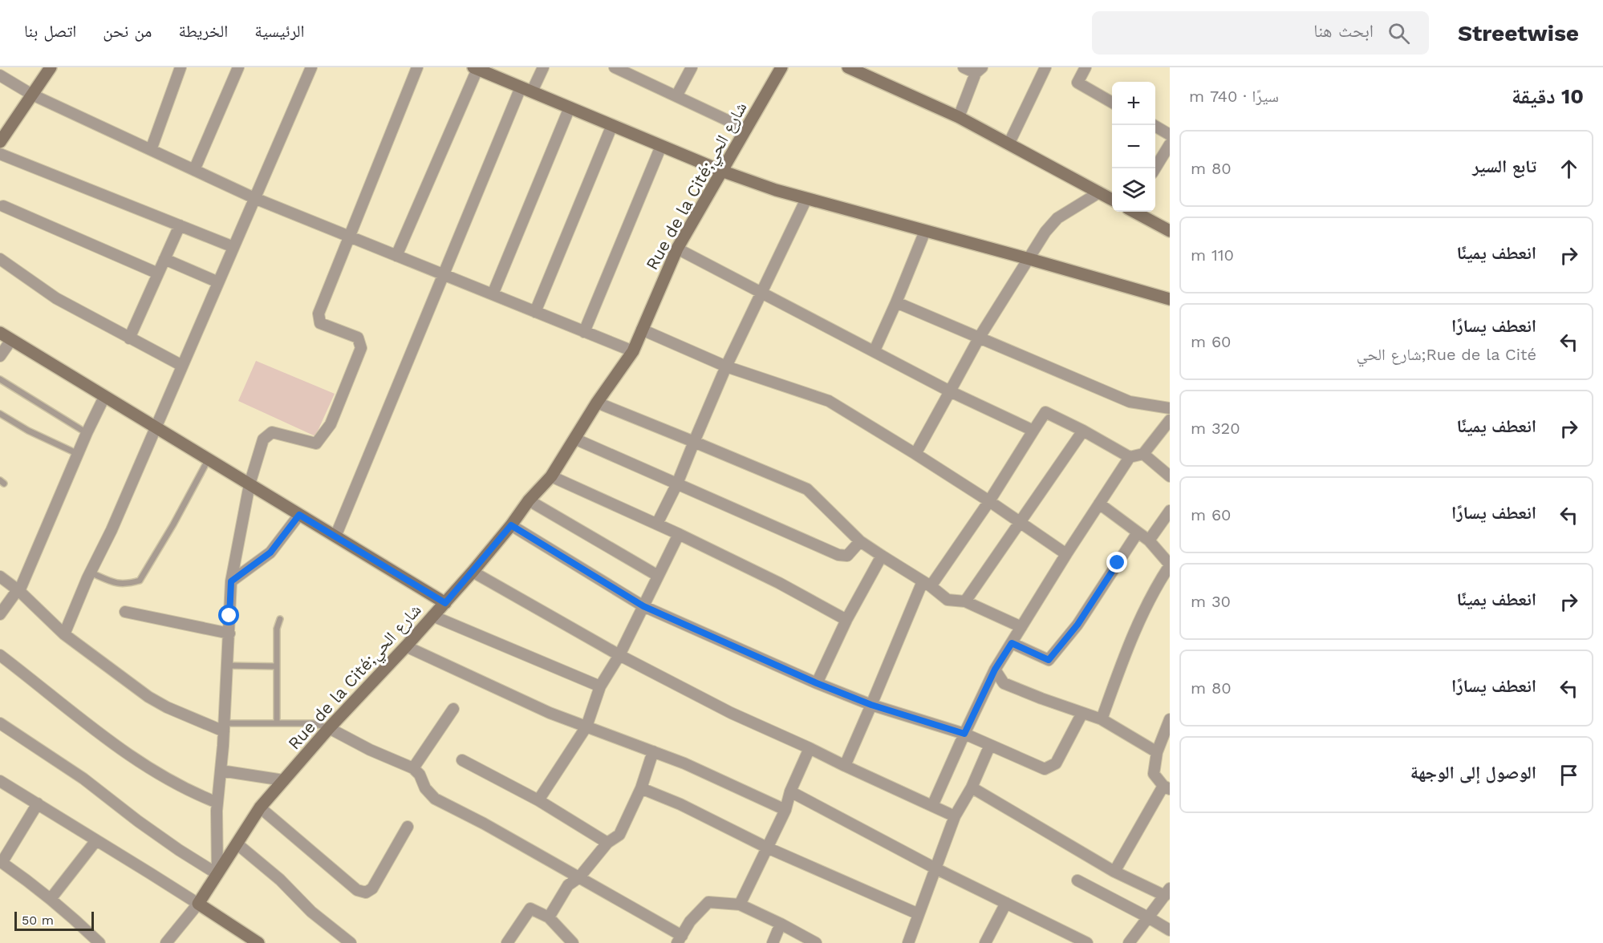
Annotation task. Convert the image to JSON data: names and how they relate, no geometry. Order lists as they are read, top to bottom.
{
  "streets": {
    "street": ["Rue de la Cité;شارع الحي"]
  },
  "scale_bar": "50 m",
  "page": {
    "header": "Streetwise",
    "search": "ابحث هنا",
    "nav": [
      "الرئيسية",
      "الخريطة",
      "من نحن",
      "اتصل بنا"
    ],
    "heading": ["10 دقيقة", "سيرًا · 740 m"],
    "map_buttons": ["+", "−"],
    "list": [
      ["تابع السير", "80 m"],
      ["انعطف يمينًا", "110 m"],
      ["انعطف يسارًا", "Rue de la Cité;شارع الحي", "60 m"],
      ["انعطف يمينًا", "320 m"],
      ["انعطف يسارًا", "60 m"],
      ["انعطف يمينًا", "30 m"],
      ["انعطف يسارًا", "80 m"],
      "الوصول إلى الوجهة"
    ],
    "scale": "50 m"
  }
}
